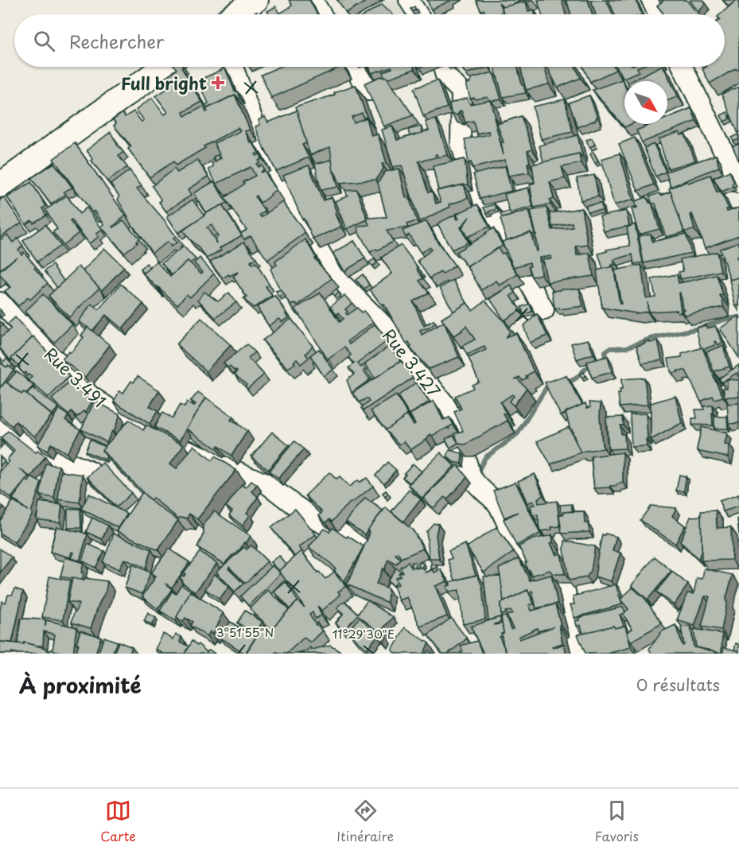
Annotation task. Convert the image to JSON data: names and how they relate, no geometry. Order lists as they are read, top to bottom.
{
  "streets": {
    "street": ["Rue 3.427", "Rue 3.491"]
  },
  "places": {
    "health": ["Full bright"]
  },
  "north": "bottom right",
  "page": {
    "search": "Rechercher",
    "heading": ["À proximité", "0 résultats"],
    "nav": ["Carte", "Itinéraire", "Favoris"]
  },
  "coordinates": ["3°51'55\"N", "11°29'30\"E"]
}
